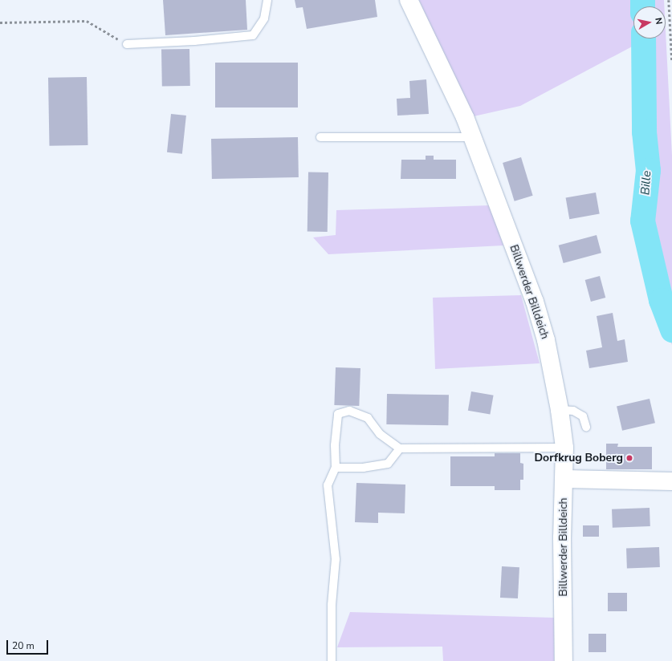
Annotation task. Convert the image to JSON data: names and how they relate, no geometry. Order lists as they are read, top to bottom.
{
  "streets": {
    "street": ["Billwerder Billdeich"]
  },
  "water": ["Bille"],
  "places": ["Dorfkrug Boberg"],
  "scale_bar": "20 m",
  "north": "right"
}
